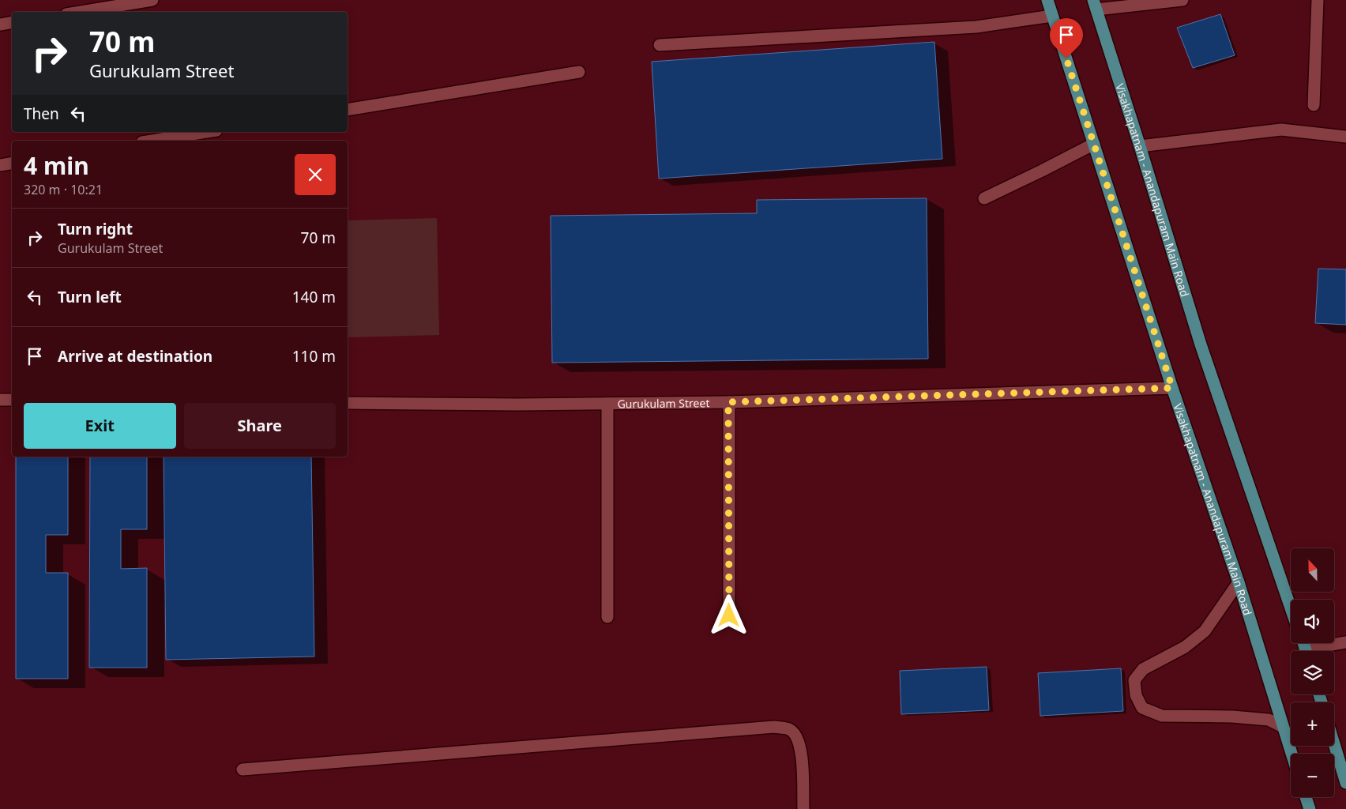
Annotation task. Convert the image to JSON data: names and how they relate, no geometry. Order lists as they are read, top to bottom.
{
  "streets": {
    "main road": ["Visakhapatnam - Anandapuram Main Road"],
    "street": ["Gurukulam Street"]
  },
  "crossings": [
    ["Visakhapatnam - Anandapuram Main Road", "Gurukulam Street"]
  ],
  "north": "top",
  "page": {
    "turn": ["70 m", "Gurukulam Street"],
    "then": "Then",
    "heading": ["4 min", "320 m · 10:21"],
    "list": [
      {
        "name": "Turn right",
        "note": "Gurukulam Street",
        "value": "70 m"
      },
      {
        "name": "Turn left",
        "value": "140 m"
      },
      {
        "name": "Arrive at destination",
        "value": "110 m"
      }
    ],
    "buttons": ["Exit", "Share"],
    "map_buttons": ["+", "−"]
  }
}
